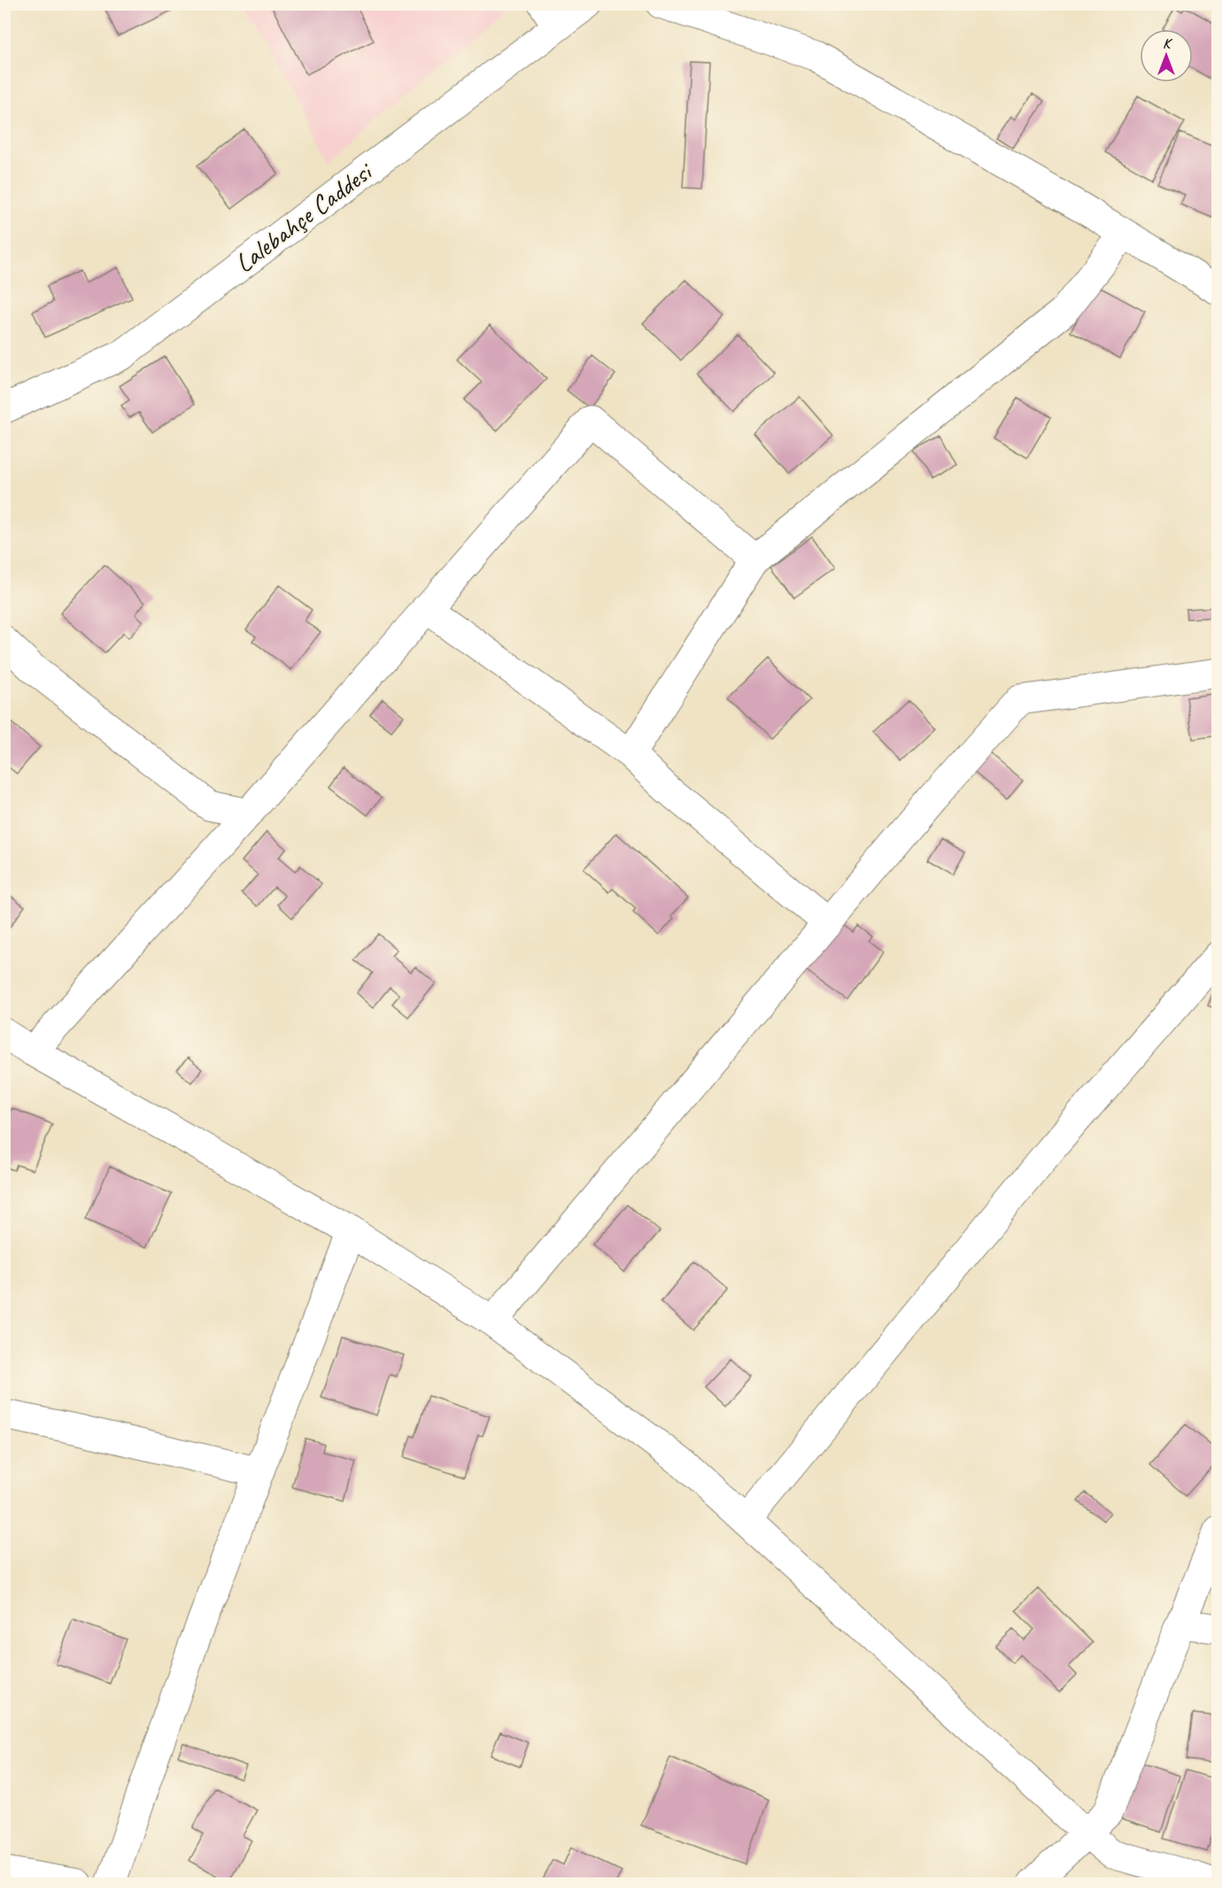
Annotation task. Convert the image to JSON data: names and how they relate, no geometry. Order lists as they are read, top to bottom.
{
  "streets": {
    "street": ["Lalebahçe Caddesi"]
  },
  "north": "top"
}
